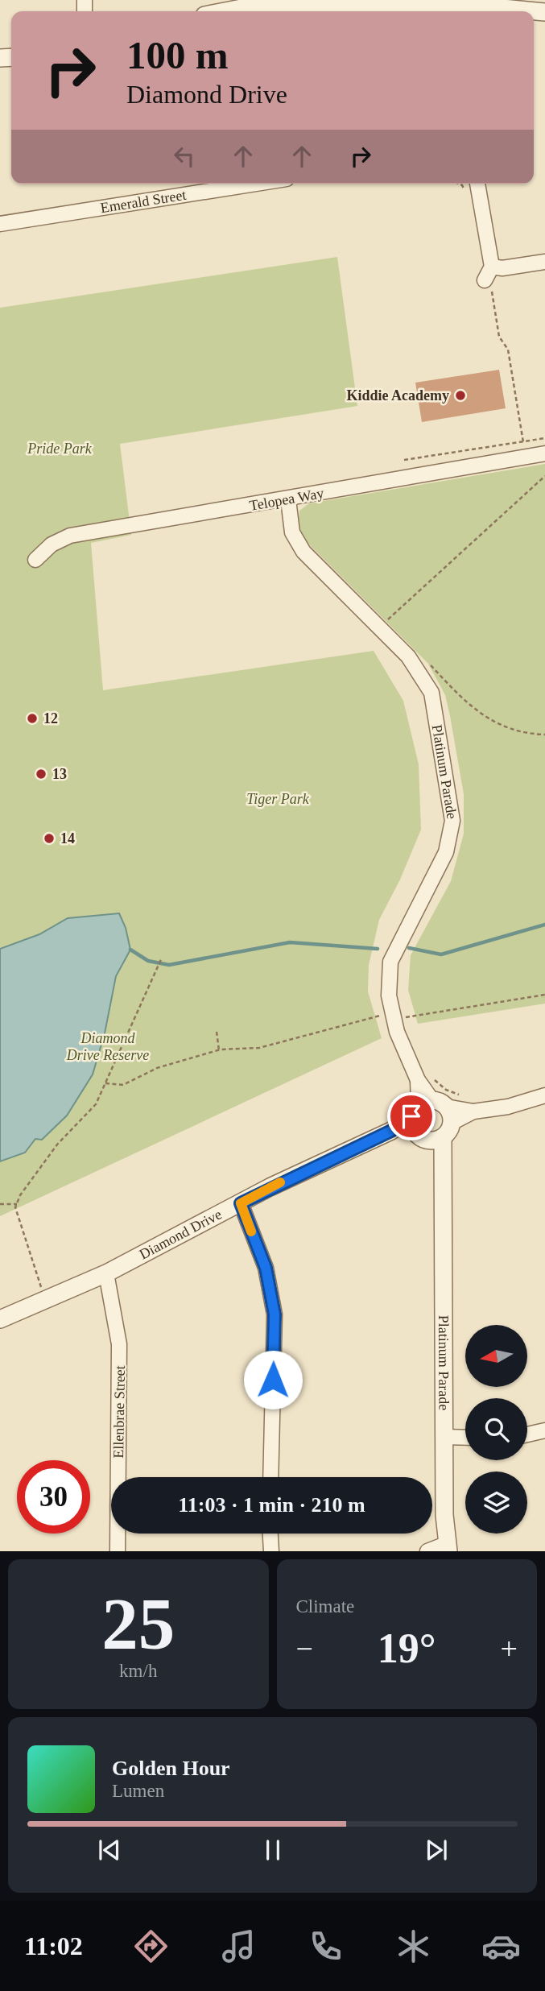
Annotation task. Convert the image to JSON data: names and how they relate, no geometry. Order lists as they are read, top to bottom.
{
  "streets": {
    "street": [
      "Emerald Street",
      "Telopea Way",
      "Platinum Parade",
      "Diamond Drive",
      "Ellenbrae Street"
    ]
  },
  "crossings": [
    ["Telopea Way", "Platinum Parade"],
    ["Platinum Parade", "Diamond Drive"],
    ["Diamond Drive", "Ellenbrae Street"]
  ],
  "parks": ["Pride Park", "Tiger Park", "Diamond Drive Reserve"],
  "places": [
    "Kiddie Academy",
    "12",
    "13",
    "14"
  ],
  "north": "left",
  "page": {
    "turn": ["100 m", "Diamond Drive"],
    "limit": "30",
    "trip": "11:03 · 1 min · 210 m",
    "tile": [
      ["25", "km/h"],
      "Climate"
    ],
    "heat": ["−", "19°", "+"],
    "song": ["Golden Hour", "Lumen"],
    "tabs": "11:02"
  }
}
